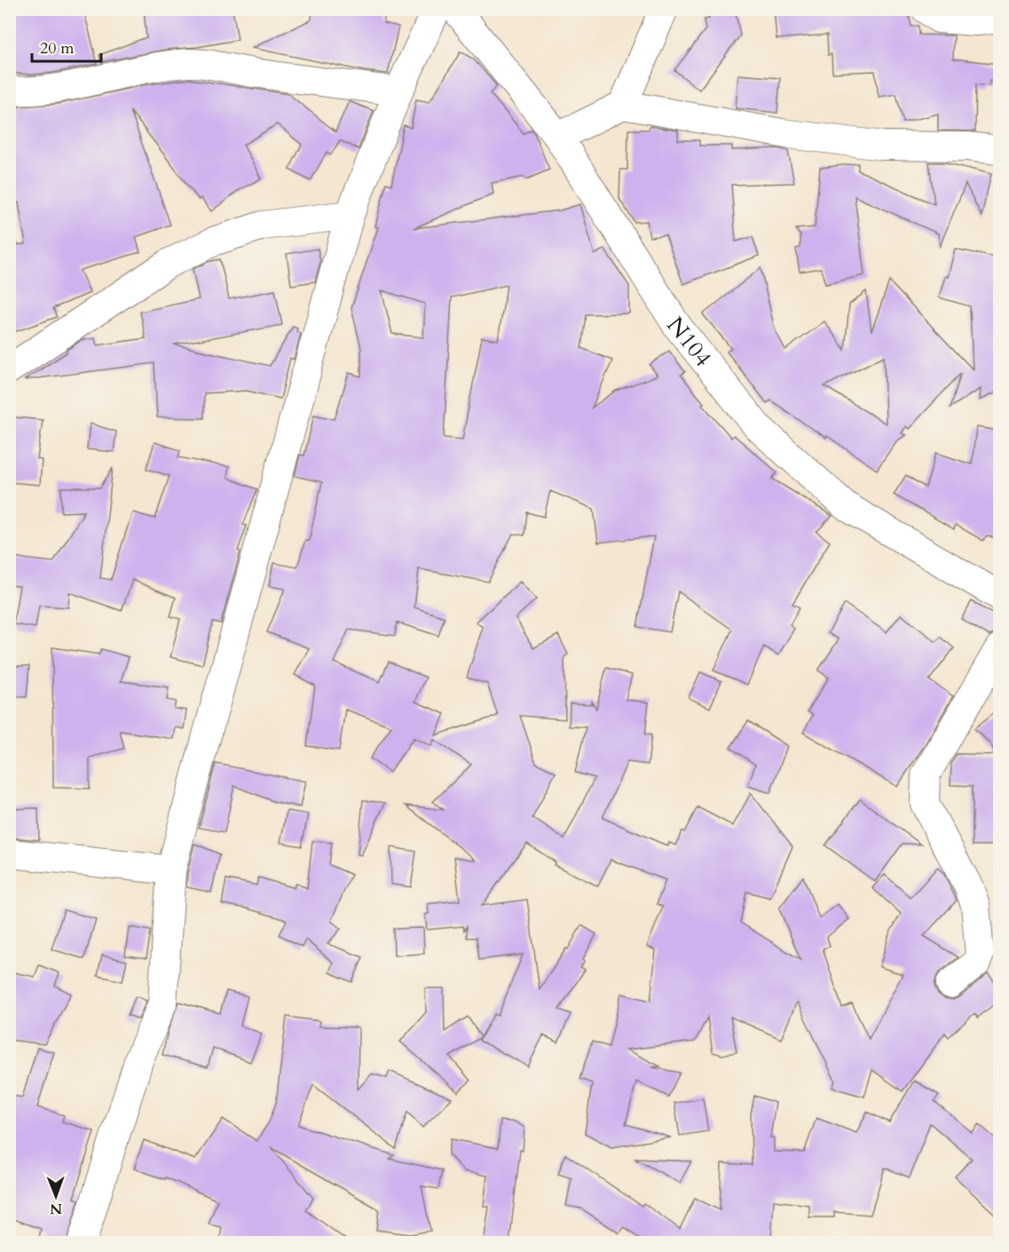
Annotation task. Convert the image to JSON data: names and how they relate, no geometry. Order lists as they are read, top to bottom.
{
  "streets": {
    "street": ["N104"]
  },
  "scale_bar": "20 m",
  "north": "bottom"
}
